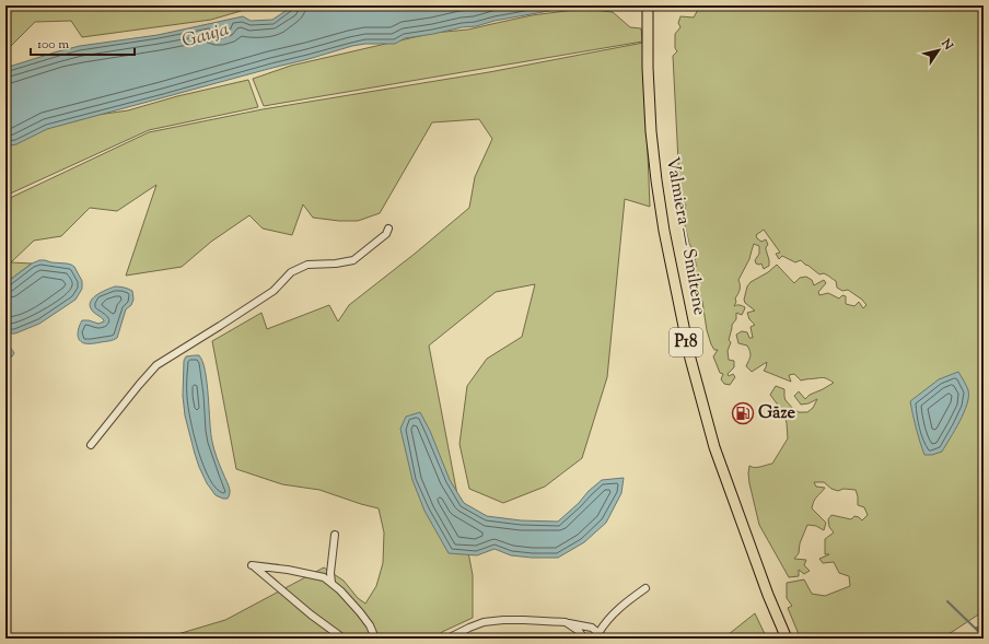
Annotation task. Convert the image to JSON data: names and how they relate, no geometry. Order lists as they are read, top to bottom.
{
  "streets": {
    "main road": ["Valmiera — Smiltene", "P18"]
  },
  "water": ["Gauja"],
  "places": {
    "fuel station": ["Gāze"]
  },
  "scale_bar": "100 m",
  "north": "top right"
}
